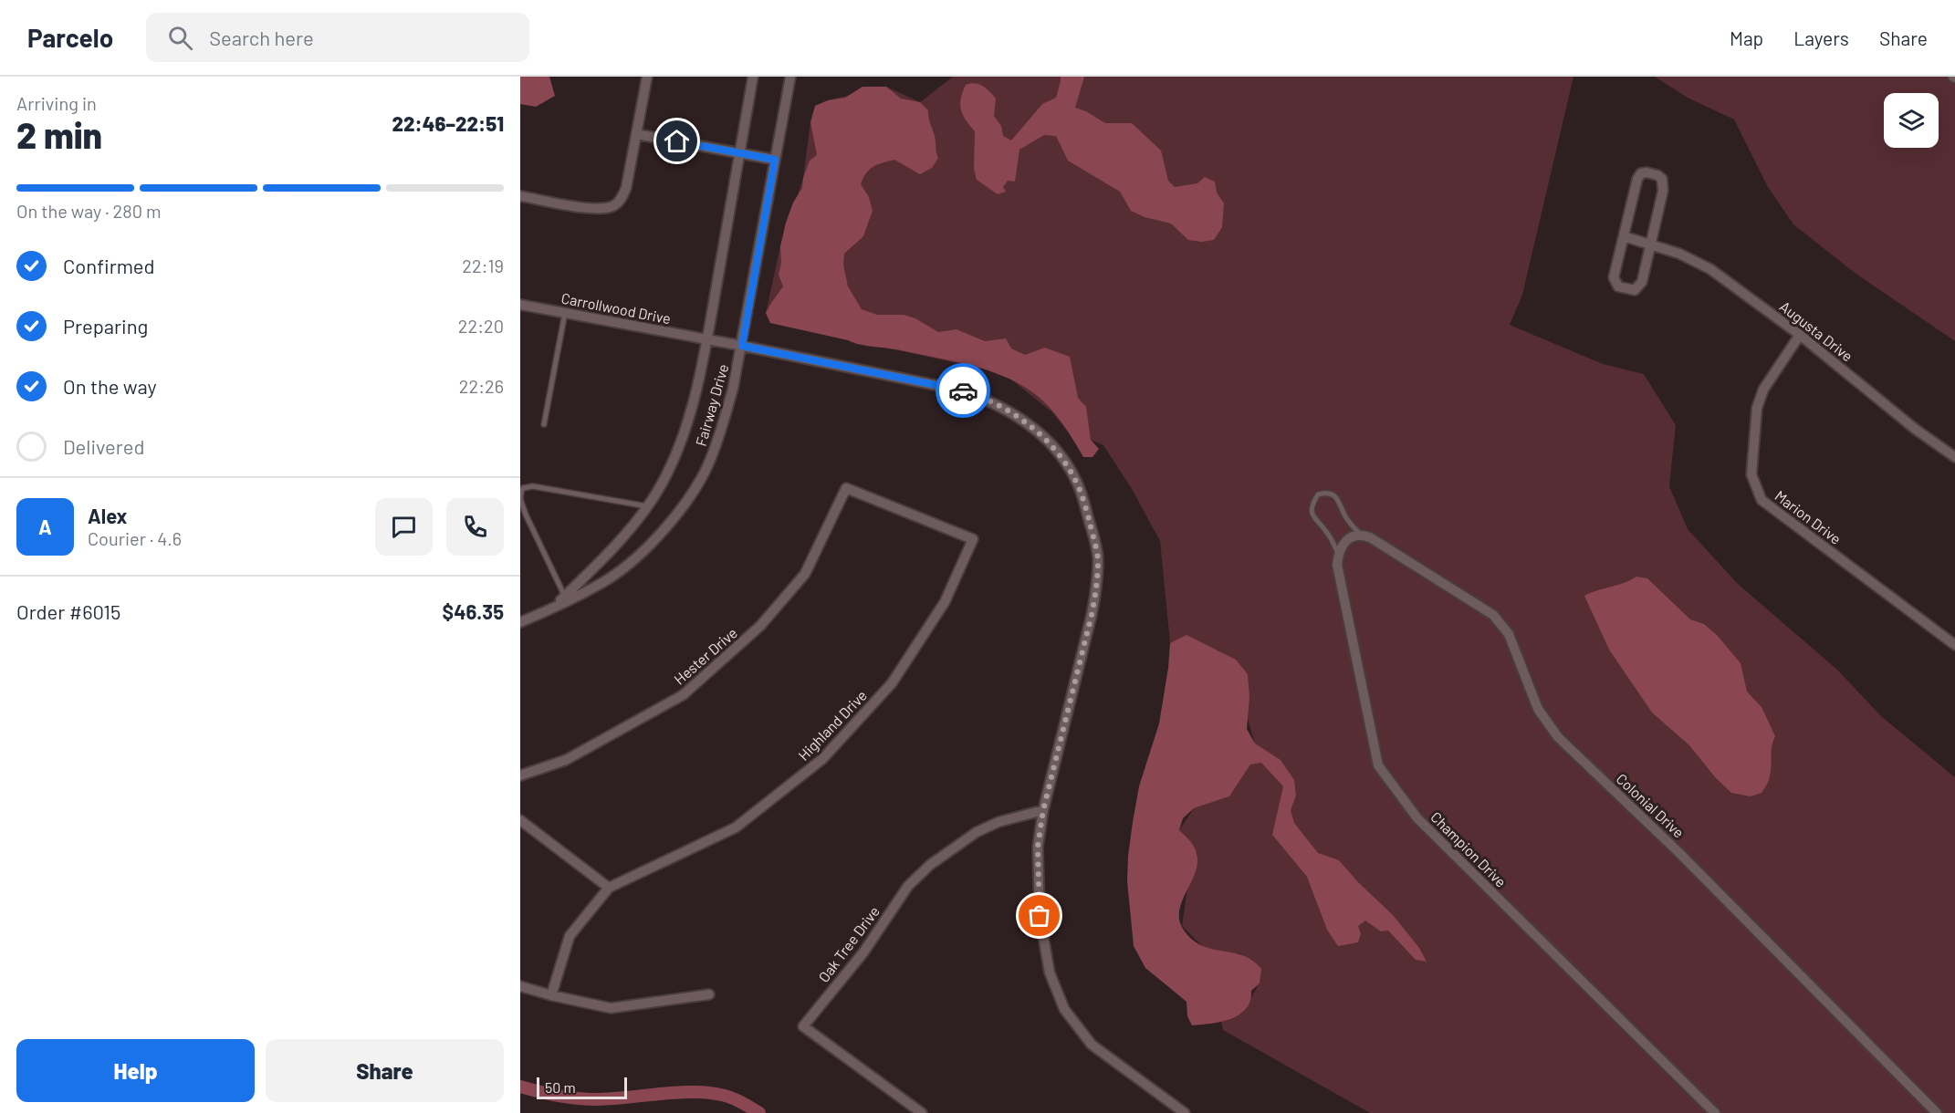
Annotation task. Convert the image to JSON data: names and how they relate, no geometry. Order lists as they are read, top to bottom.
{
  "streets": {
    "street": [
      "Carrollwood Drive",
      "Augusta Drive",
      "Fairway Drive",
      "Marion Drive",
      "Hester Drive",
      "Highland Drive",
      "Colonial Drive",
      "Champion Drive",
      "Oak Tree Drive"
    ]
  },
  "crossings": [
    ["Carrollwood Drive", "Fairway Drive"],
    ["Carrollwood Drive", "Oak Tree Drive"],
    ["Augusta Drive", "Marion Drive"],
    ["Hester Drive", "Highland Drive"]
  ],
  "scale_bar": "50 m",
  "page": {
    "header": "Parcelo",
    "search": "Search here",
    "nav": ["Map", "Layers", "Share"],
    "heading": ["2 min", "Arriving in", "22:46–22:51"],
    "panel": [
      "Alex",
      "Courier · 4.6",
      "Order #6015",
      "$46.35"
    ],
    "bar": "On the way · 280 m",
    "list": [
      ["Confirmed", "22:19"],
      ["Preparing", "22:20"],
      ["On the way", "22:26"],
      "Delivered"
    ],
    "round": "A",
    "buttons": ["Help", "Share"],
    "scale": "50 m"
  }
}
